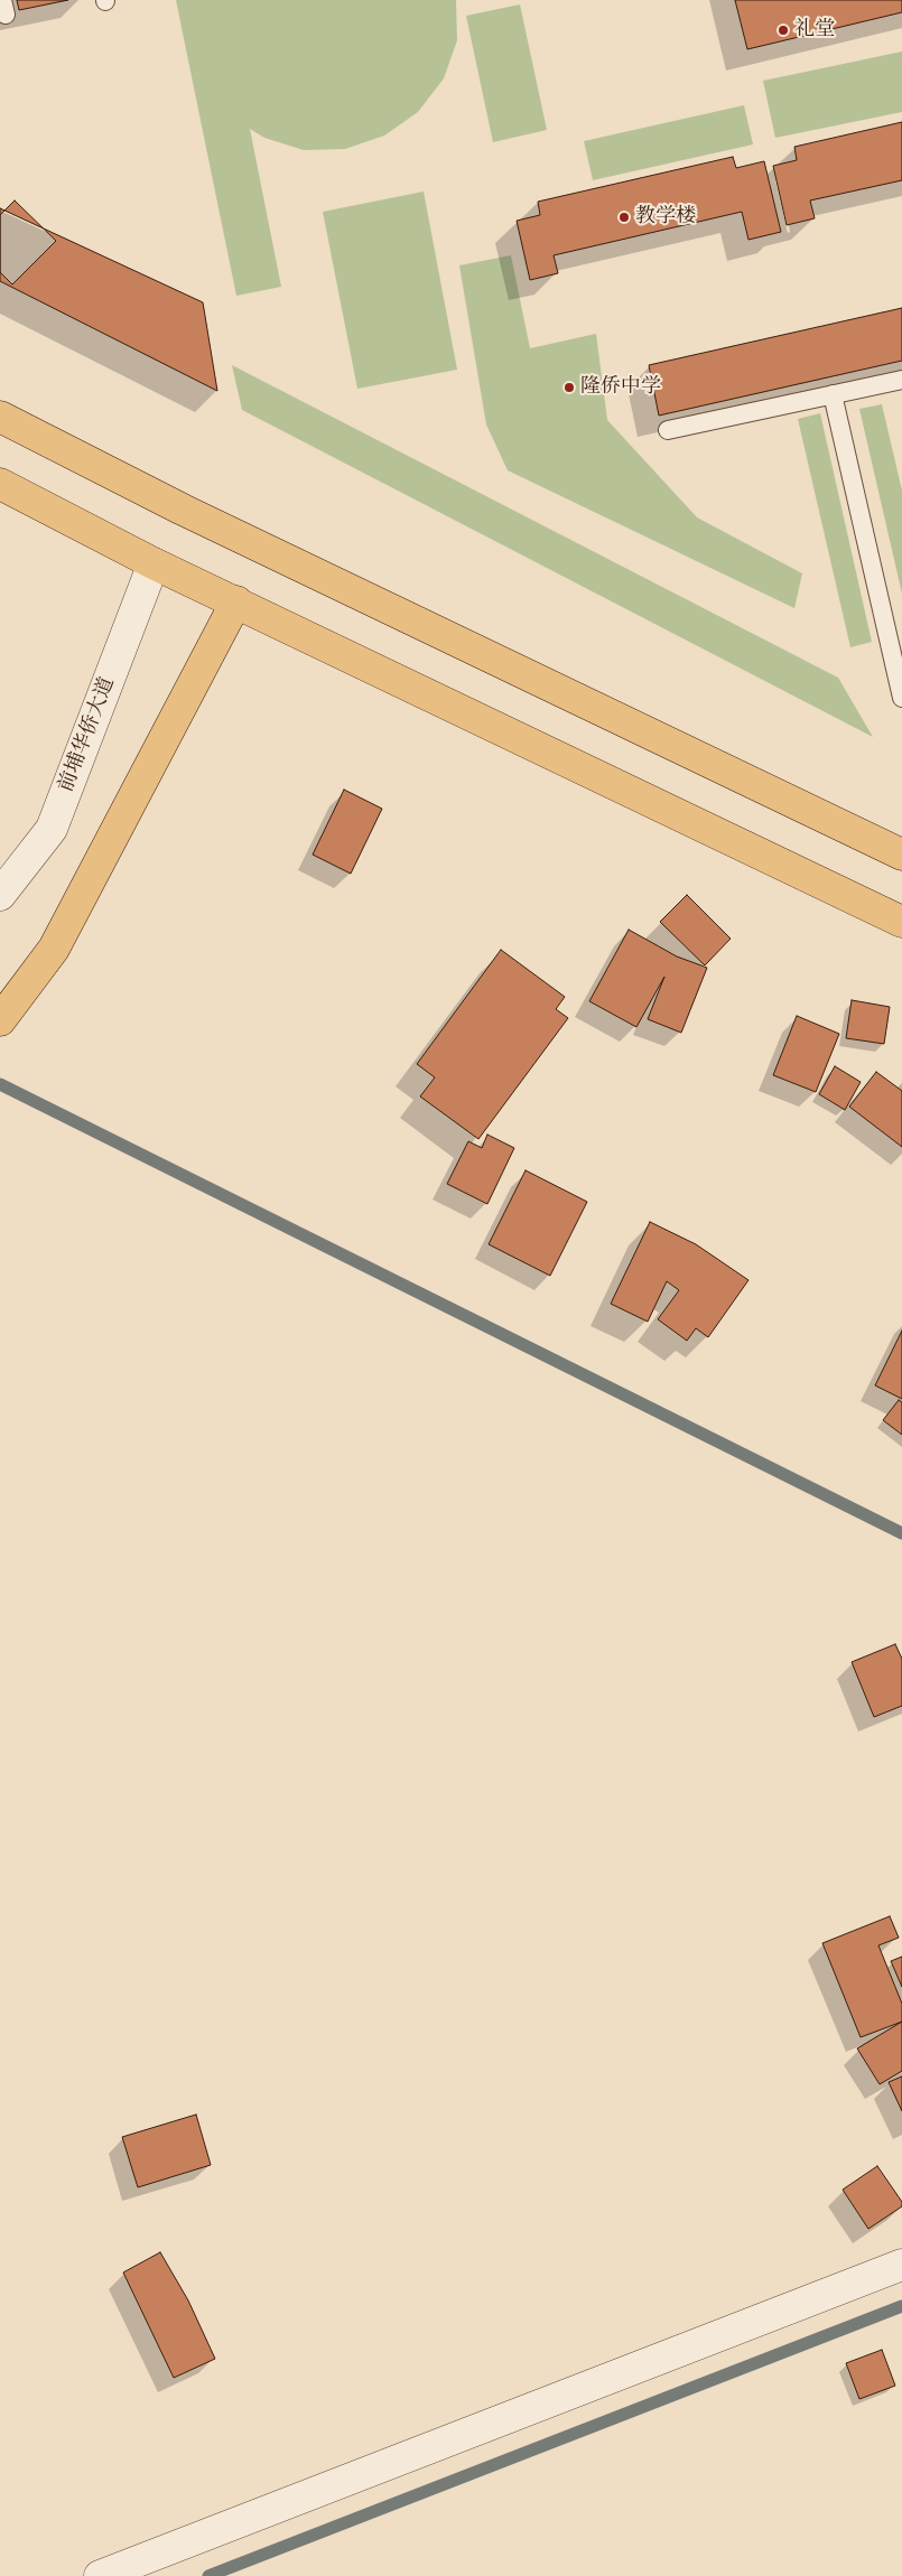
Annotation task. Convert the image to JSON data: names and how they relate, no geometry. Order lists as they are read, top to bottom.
{
  "streets": {
    "street": ["前埔华侨大道"]
  },
  "places": ["礼堂", "教学楼", "隆侨中学"]
}
